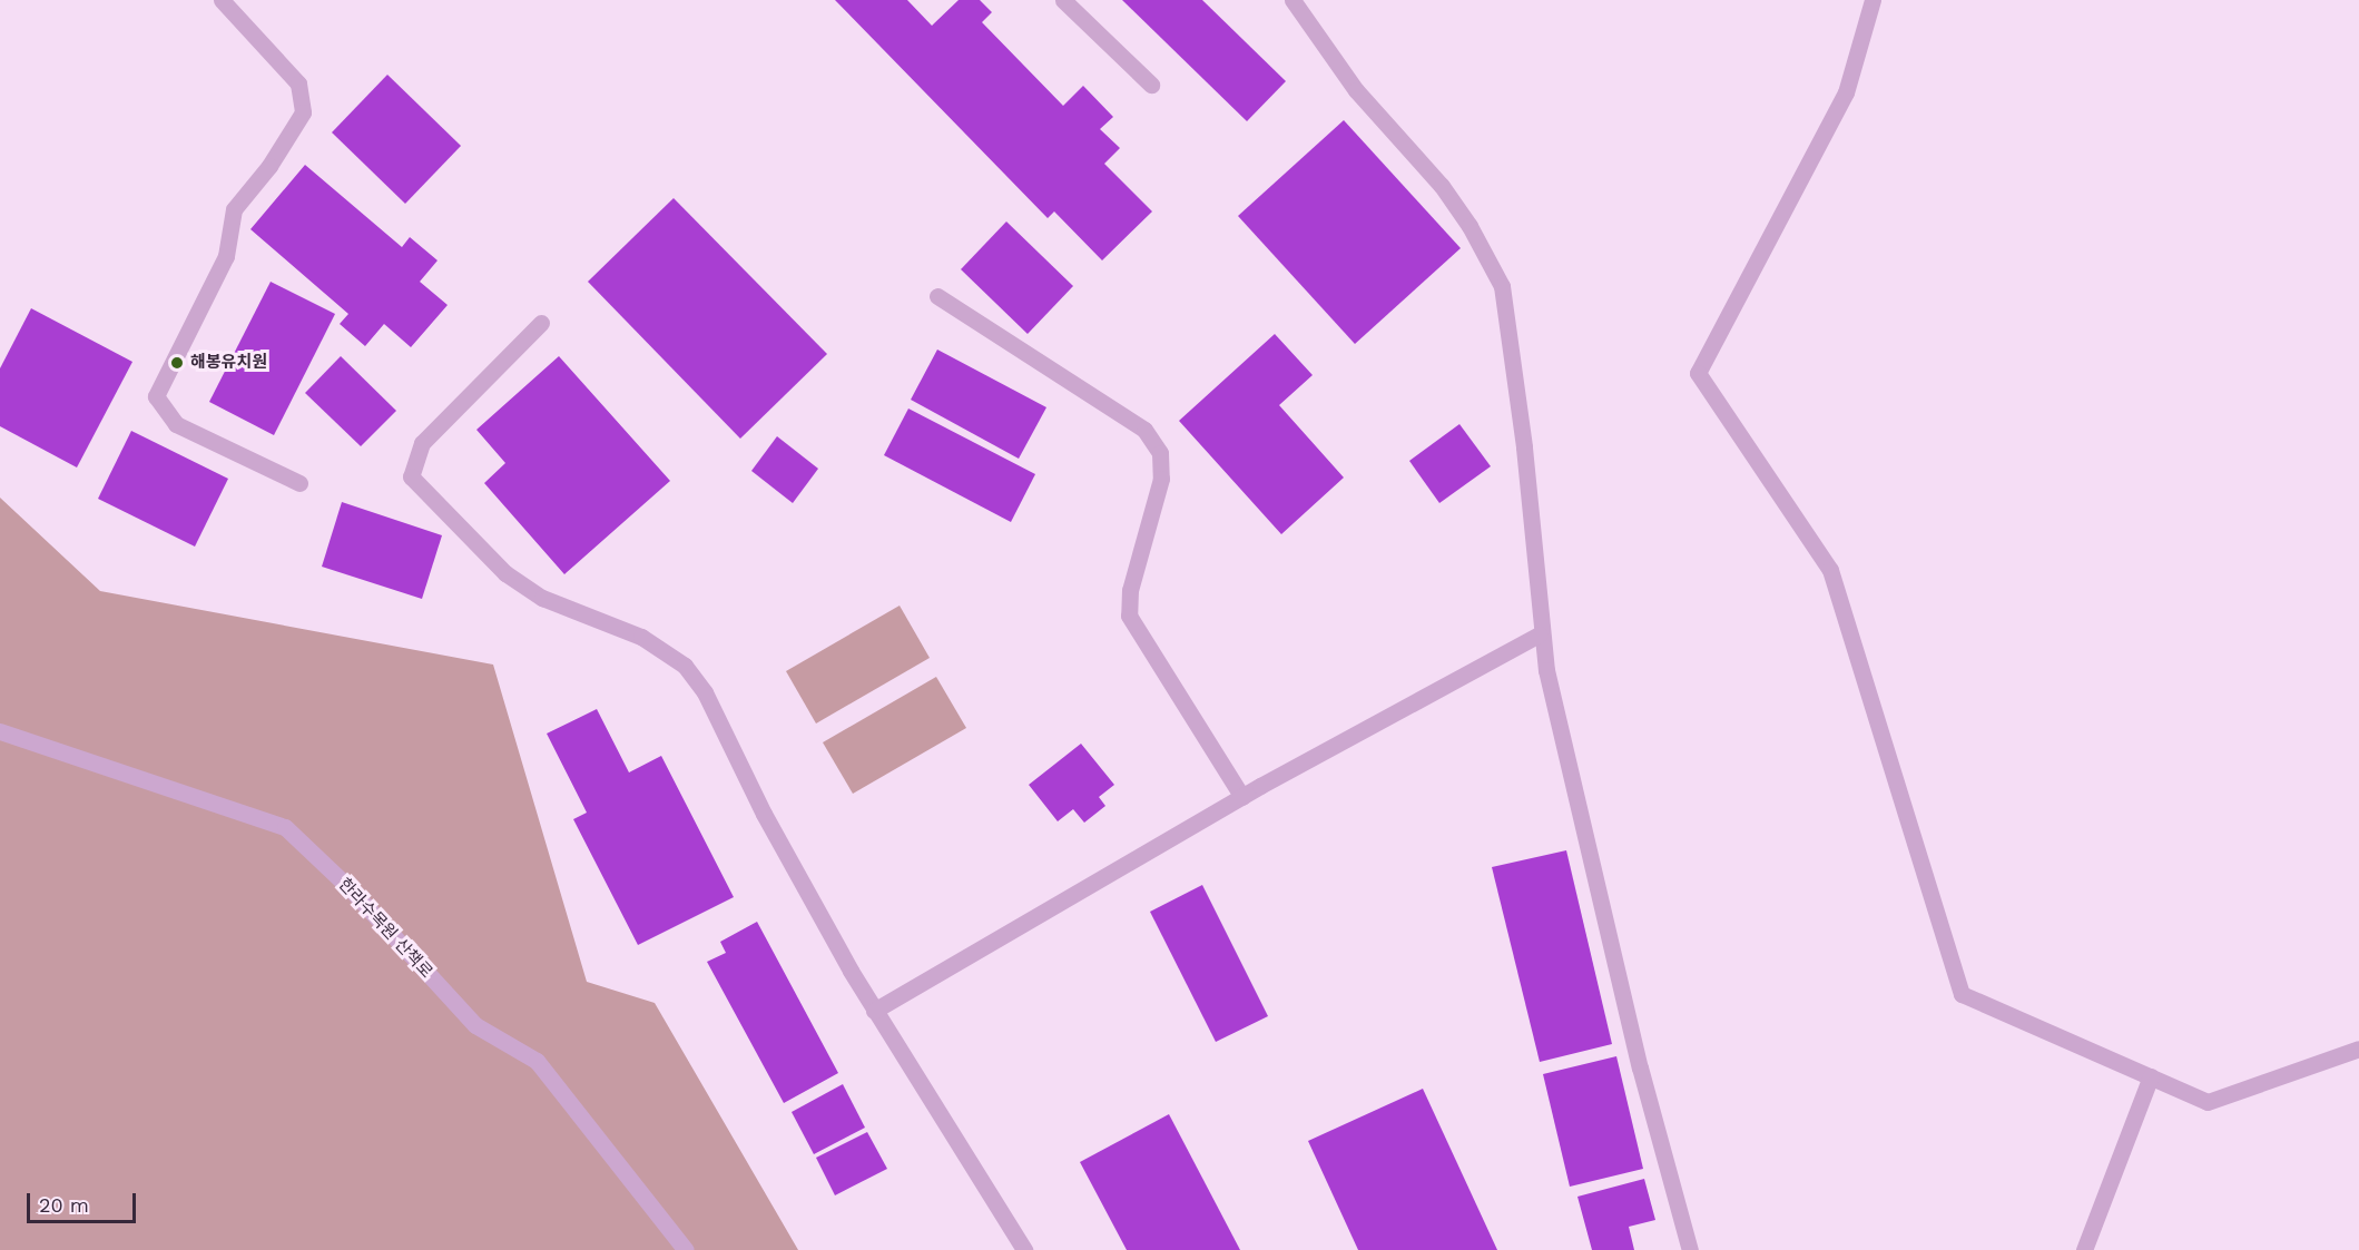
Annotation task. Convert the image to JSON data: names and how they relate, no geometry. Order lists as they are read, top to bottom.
{
  "streets": {
    "street": ["한라수목원 산책로"]
  },
  "places": ["해봉유치원"],
  "scale_bar": "20 m"
}
